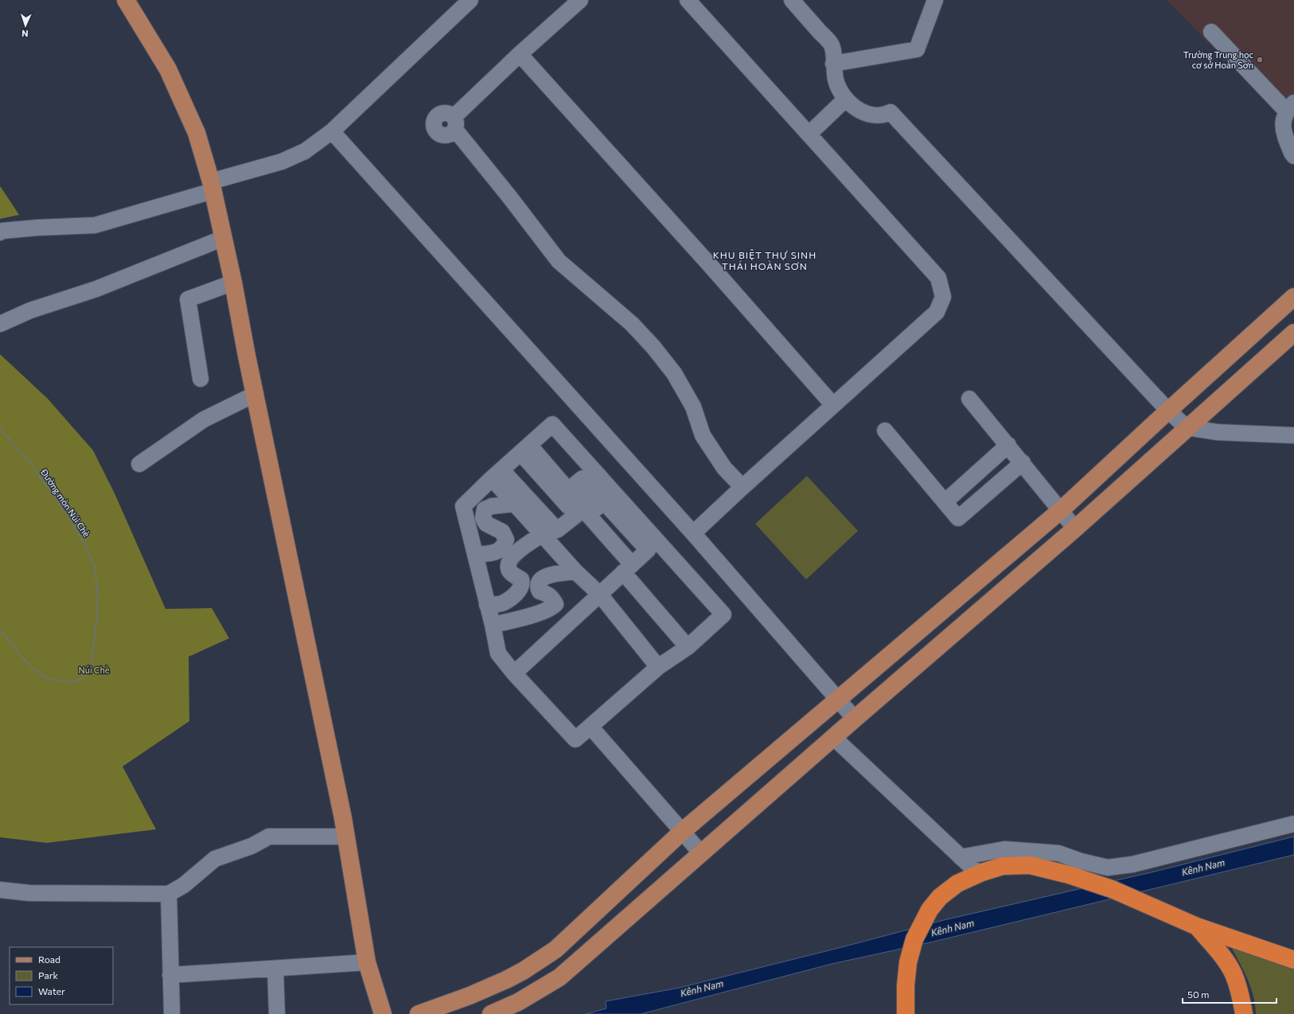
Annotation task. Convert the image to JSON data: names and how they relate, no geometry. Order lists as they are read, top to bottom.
{
  "streets": {
    "path": ["Đường mòn Núi Chè"]
  },
  "districts": ["KHU BIỆT THỰ SINH THÁI HOÀN SƠN"],
  "water": ["Kênh Nam"],
  "parks": ["Núi Chè"],
  "places": ["Trường Trung học cơ sở Hoàn Sơn"],
  "legend": ["Road", "Park", "Water"],
  "scale_bar": "50 m",
  "north": "bottom"
}
